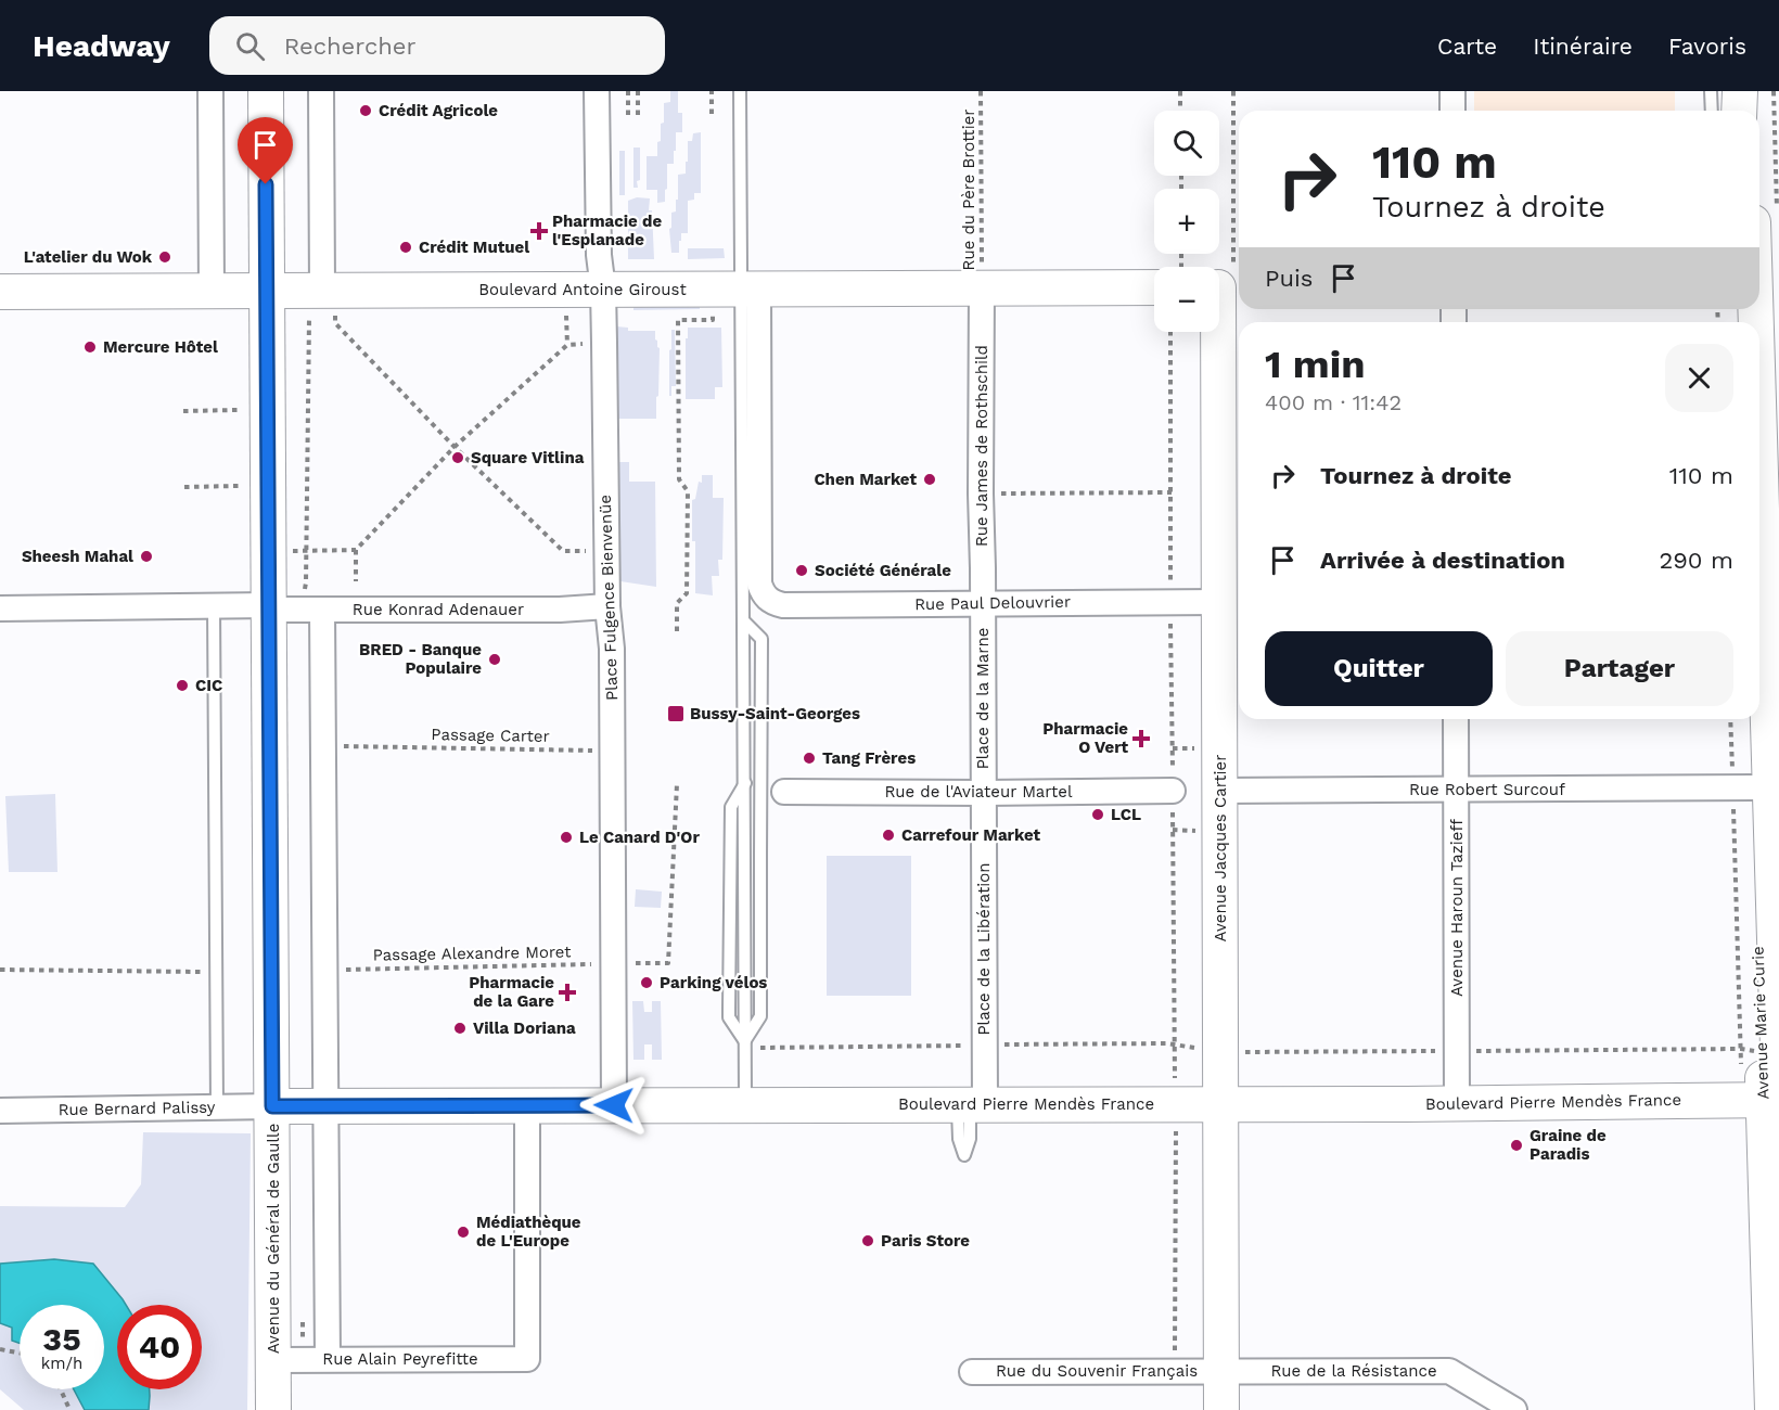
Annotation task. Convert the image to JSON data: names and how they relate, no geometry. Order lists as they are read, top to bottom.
{
  "streets": {
    "street": [
      "Boulevard Antoine Giroust",
      "Rue James de Rothschild",
      "Place Fulgence Bienvenüe",
      "Rue Paul Delouvrier",
      "Rue Konrad Adenauer",
      "Place de la Marne",
      "Rue Robert Surcouf",
      "Rue de l'Aviateur Martel",
      "Avenue Jacques Cartier",
      "Avenue Haroun Tazieff",
      "Place de la Libération",
      "Avenue Marie Curie",
      "Boulevard Pierre Mendès France",
      "Rue Bernard Palissy",
      "Avenue du Général de Gaulle",
      "Rue Alain Peyrefitte",
      "Rue du Souvenir Français",
      "Rue de la Résistance"
    ],
    "path": ["Rue du Père Brottier", "Passage Carter", "Passage Alexandre Moret"]
  },
  "crossings": [
    ["Rue du Père Brottier", "Boulevard Antoine Giroust"],
    ["Rue du Père Brottier", "Rue James de Rothschild"],
    ["Boulevard Antoine Giroust", "Rue James de Rothschild"],
    ["Boulevard Antoine Giroust", "Place Fulgence Bienvenüe"],
    ["Boulevard Antoine Giroust", "Rue Paul Delouvrier"],
    ["Boulevard Antoine Giroust", "Avenue du Général de Gaulle"],
    ["Rue James de Rothschild", "Rue Paul Delouvrier"],
    ["Rue James de Rothschild", "Place de la Marne"],
    ["Place Fulgence Bienvenüe", "Rue Konrad Adenauer"],
    ["Place Fulgence Bienvenüe", "Passage Alexandre Moret"],
    ["Place Fulgence Bienvenüe", "Boulevard Pierre Mendès France"],
    ["Rue Paul Delouvrier", "Place de la Marne"],
    ["Rue Paul Delouvrier", "Avenue Jacques Cartier"],
    ["Rue Konrad Adenauer", "Avenue du Général de Gaulle"],
    ["Place de la Marne", "Rue de l'Aviateur Martel"],
    ["Place de la Marne", "Place de la Libération"],
    ["Passage Carter", "Avenue du Général de Gaulle"],
    ["Rue Robert Surcouf", "Avenue Jacques Cartier"],
    ["Rue Robert Surcouf", "Avenue Haroun Tazieff"],
    ["Rue Robert Surcouf", "Avenue Marie Curie"],
    ["Rue de l'Aviateur Martel", "Place de la Libération"],
    ["Avenue Jacques Cartier", "Boulevard Pierre Mendès France"],
    ["Avenue Jacques Cartier", "Rue du Souvenir Français"],
    ["Avenue Jacques Cartier", "Rue de la Résistance"],
    ["Avenue Haroun Tazieff", "Boulevard Pierre Mendès France"],
    ["Place de la Libération", "Boulevard Pierre Mendès France"],
    ["Avenue Marie Curie", "Boulevard Pierre Mendès France"],
    ["Boulevard Pierre Mendès France", "Rue Bernard Palissy"],
    ["Boulevard Pierre Mendès France", "Avenue du Général de Gaulle"],
    ["Boulevard Pierre Mendès France", "Rue Alain Peyrefitte"],
    ["Rue Bernard Palissy", "Avenue du Général de Gaulle"],
    ["Avenue du Général de Gaulle", "Rue Alain Peyrefitte"],
    ["Rue du Souvenir Français", "Rue de la Résistance"]
  ],
  "places": {
    "other": [
      "Crédit Agricole",
      "Crédit Mutuel",
      "L'atelier du Wok",
      "Mercure Hôtel",
      "Square Vitlina",
      "Chen Market",
      "Sheesh Mahal",
      "Société Générale",
      "BRED - Banque Populaire",
      "CIC",
      "Tang Frères",
      "LCL",
      "Carrefour Market",
      "Le Canard D'Or",
      "Parking vélos",
      "Villa Doriana",
      "Graine de Paradis",
      "Médiathèque de L'Europe",
      "Paris Store"
    ],
    "health": ["Pharmacie de l'Esplanade", "Pharmacie O Vert", "Pharmacie de la Gare"],
    "transit": ["Bussy-Saint-Georges"]
  },
  "page": {
    "header": "Headway",
    "search": "Rechercher",
    "nav": ["Carte", "Itinéraire", "Favoris"],
    "map_buttons": ["+", "−"],
    "turn": ["110 m", "Tournez à droite"],
    "then": "Puis",
    "heading": ["1 min", "400 m · 11:42"],
    "list": [
      {
        "name": "Tournez à droite",
        "value": "110 m"
      },
      {
        "name": "Arrivée à destination",
        "value": "290 m"
      }
    ],
    "buttons": ["Quitter", "Partager"],
    "speed": "35 km/h",
    "limit": "40"
  }
}
